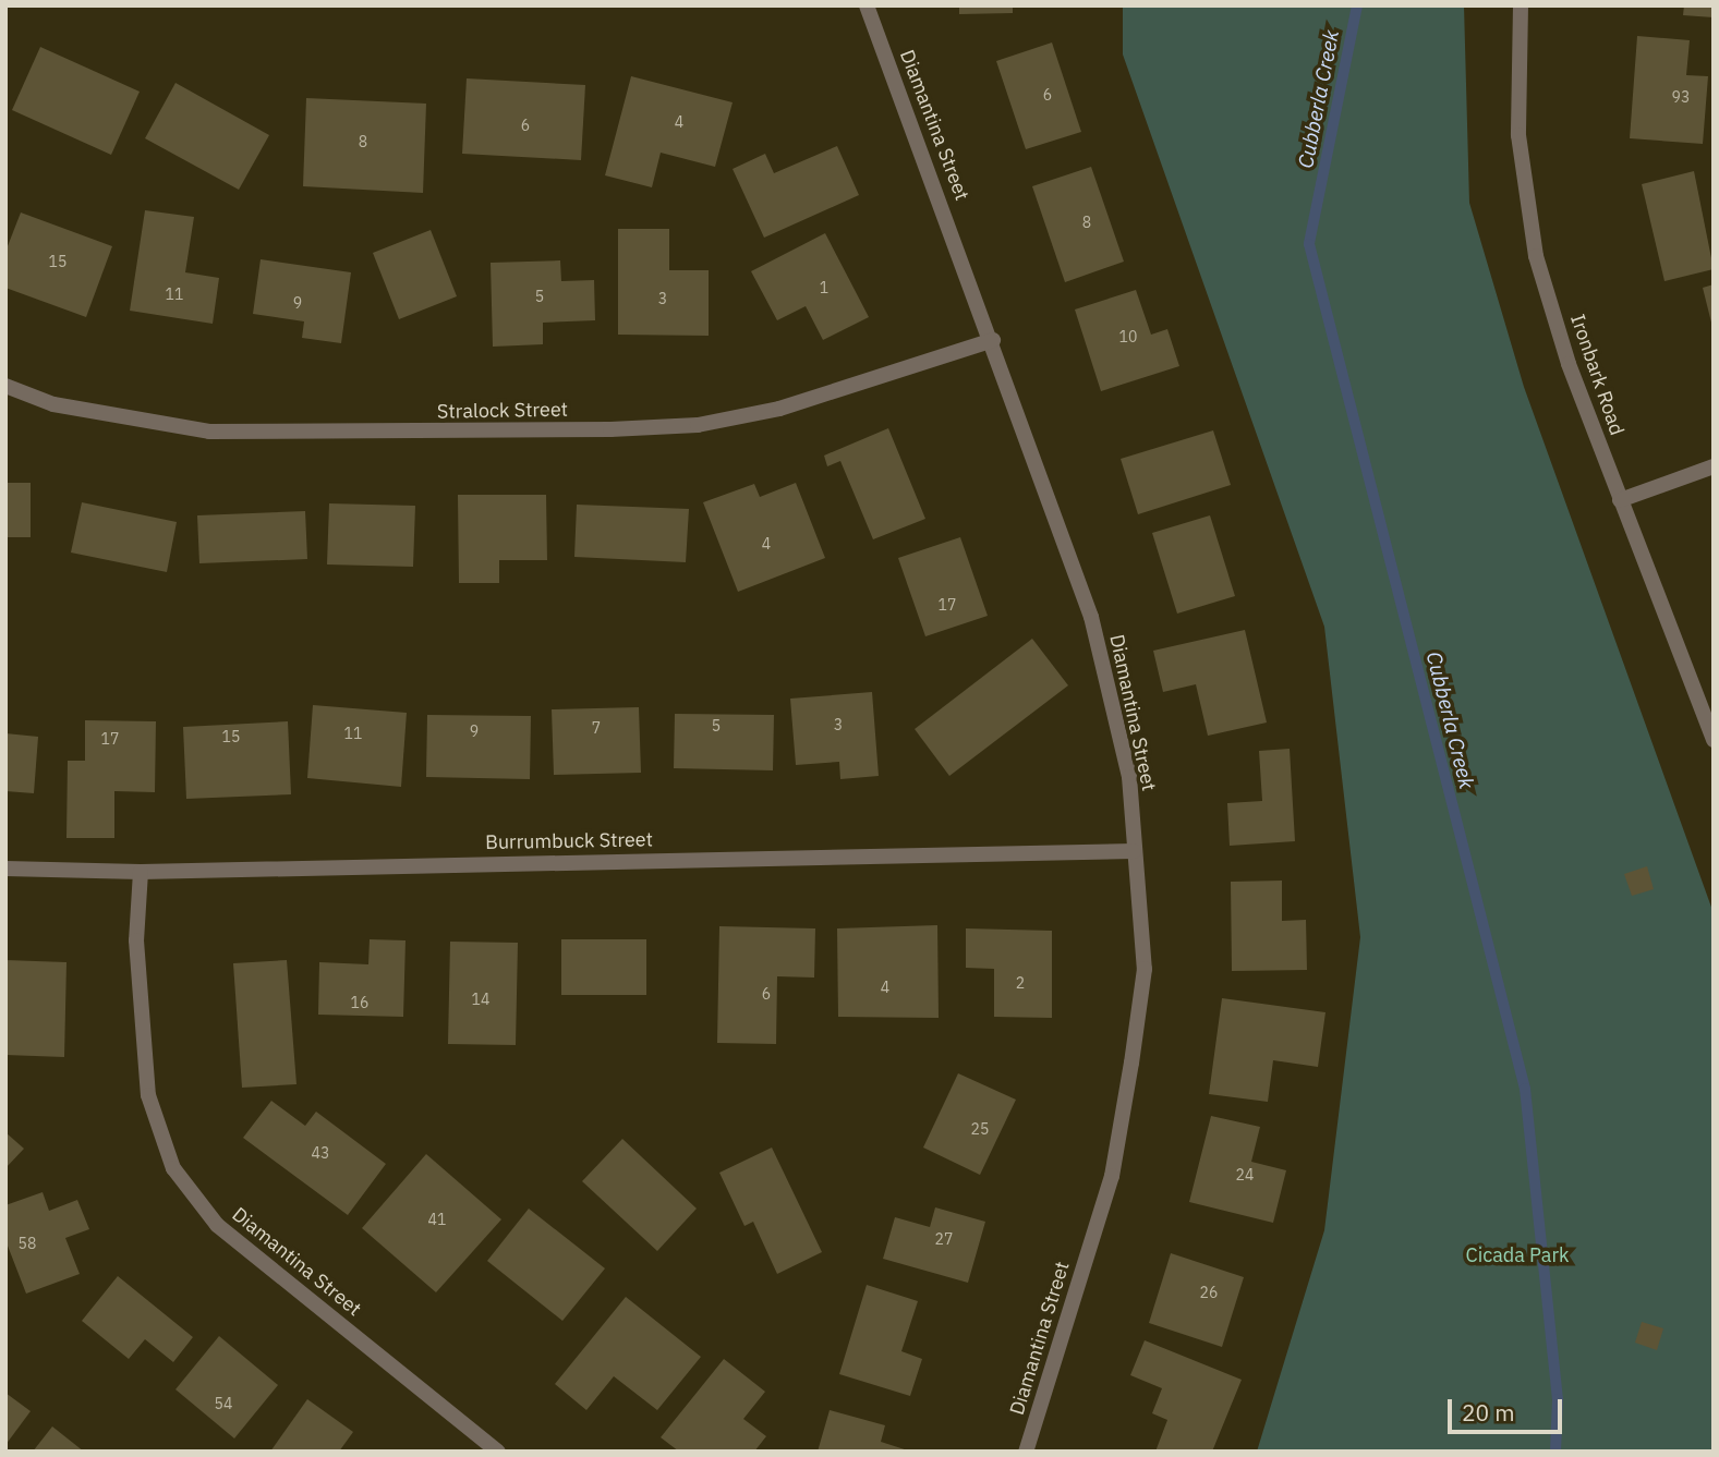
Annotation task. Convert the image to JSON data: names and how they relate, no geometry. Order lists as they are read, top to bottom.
{
  "streets": {
    "street": [
      "Diamantina Street",
      "Ironbark Road",
      "Stralock Street",
      "Burrumbuck Street"
    ]
  },
  "crossings": [
    ["Diamantina Street", "Stralock Street"],
    ["Diamantina Street", "Burrumbuck Street"]
  ],
  "water": ["Cubberla Creek"],
  "parks": ["Cicada Park"],
  "house_numbers": [
    "6",
    "93",
    "4",
    "6",
    "8",
    "8",
    "15",
    "1",
    "11",
    "5",
    "3",
    "9",
    "10",
    "4",
    "17",
    "3",
    "5",
    "7",
    "9",
    "11",
    "15",
    "17",
    "2",
    "4",
    "6",
    "14",
    "16",
    "25",
    "43",
    "24",
    "41",
    "27",
    "58",
    "26",
    "54"
  ],
  "scale_bar": "20 m"
}
